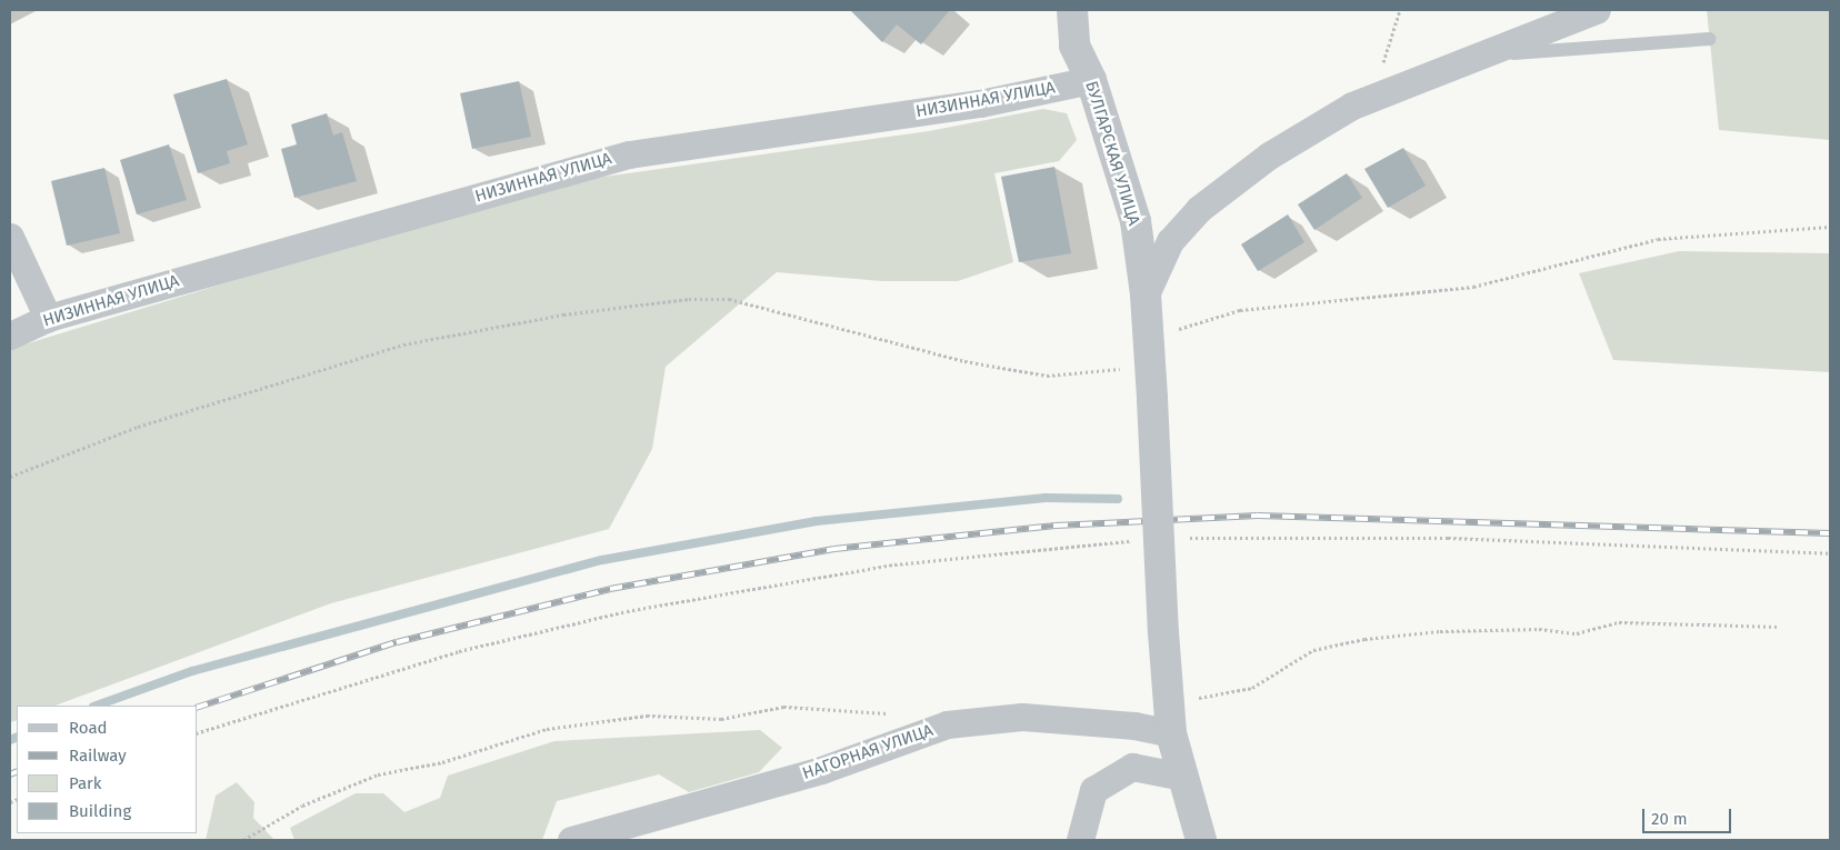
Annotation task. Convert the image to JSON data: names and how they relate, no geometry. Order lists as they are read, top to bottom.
{
  "streets": {
    "street": ["НИЗИННАЯ УЛИЦА", "БУЛГАРСКАЯ УЛИЦА", "НАГОРНАЯ УЛИЦА"]
  },
  "crossings": [
    ["НИЗИННАЯ УЛИЦА", "БУЛГАРСКАЯ УЛИЦА"],
    ["БУЛГАРСКАЯ УЛИЦА", "НАГОРНАЯ УЛИЦА"]
  ],
  "legend": [
    "Road",
    "Railway",
    "Park",
    "Building"
  ],
  "scale_bar": "20 m"
}
